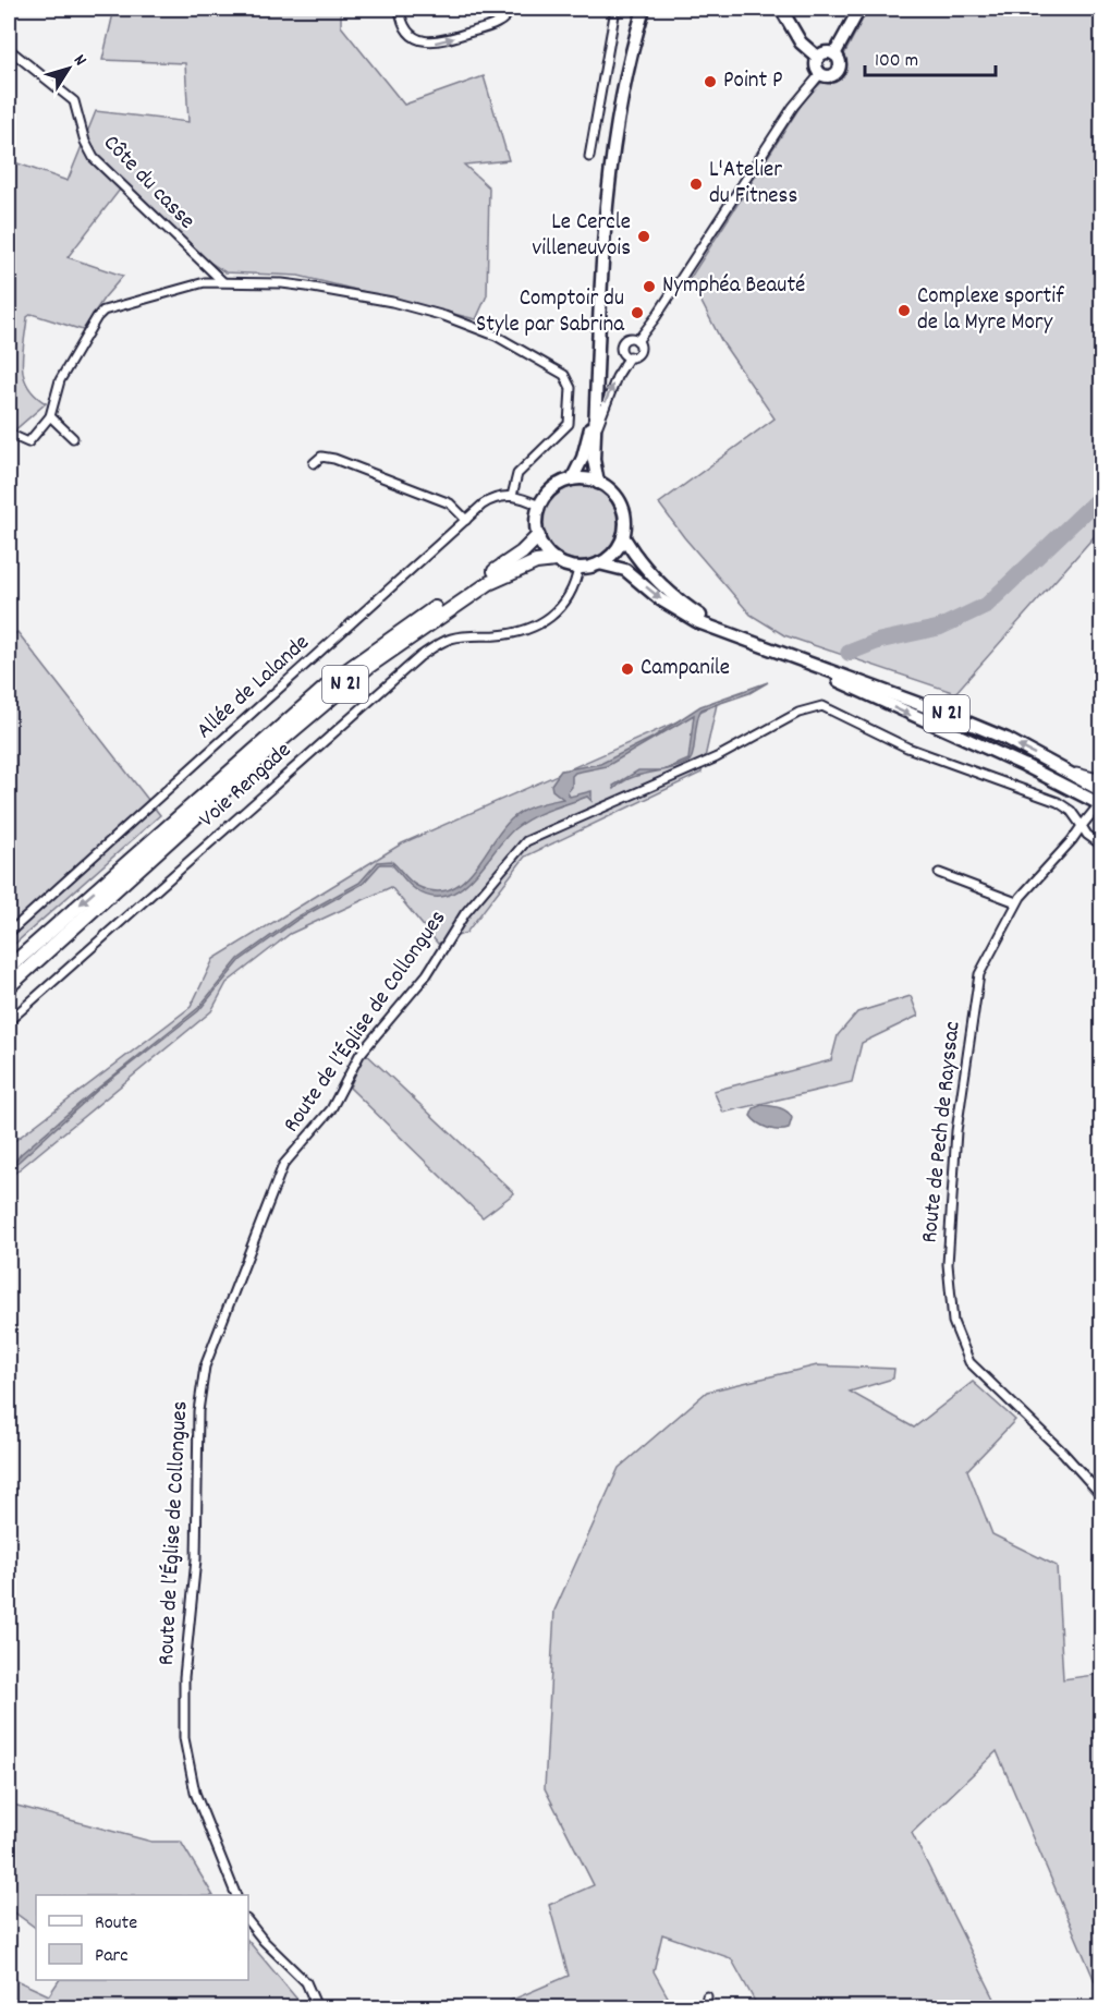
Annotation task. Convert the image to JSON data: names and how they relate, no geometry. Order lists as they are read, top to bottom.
{
  "streets": {
    "highway": ["N 21"],
    "street": [
      "Côte du casse",
      "Allée de Lalande",
      "Voie Rengade",
      "Route de l’Église de Collongues",
      "Route de Pech de Rayssac"
    ]
  },
  "crossings": [
    ["N 21", "Voie Rengade"],
    ["N 21", "Route de Pech de Rayssac"],
    ["Route de l’Église de Collongues", "Route de Pech de Rayssac"]
  ],
  "places": [
    "Point P",
    "L'Atelier du Fitness",
    "Le Cercle villeneuvois",
    "Nymphéa Beauté",
    "Complexe sportif de la Myre Mory",
    "Comptoir du Style par Sabrina",
    "Campanile"
  ],
  "legend": ["Route", "Parc"],
  "scale_bar": "100 m",
  "north": "top right"
}
